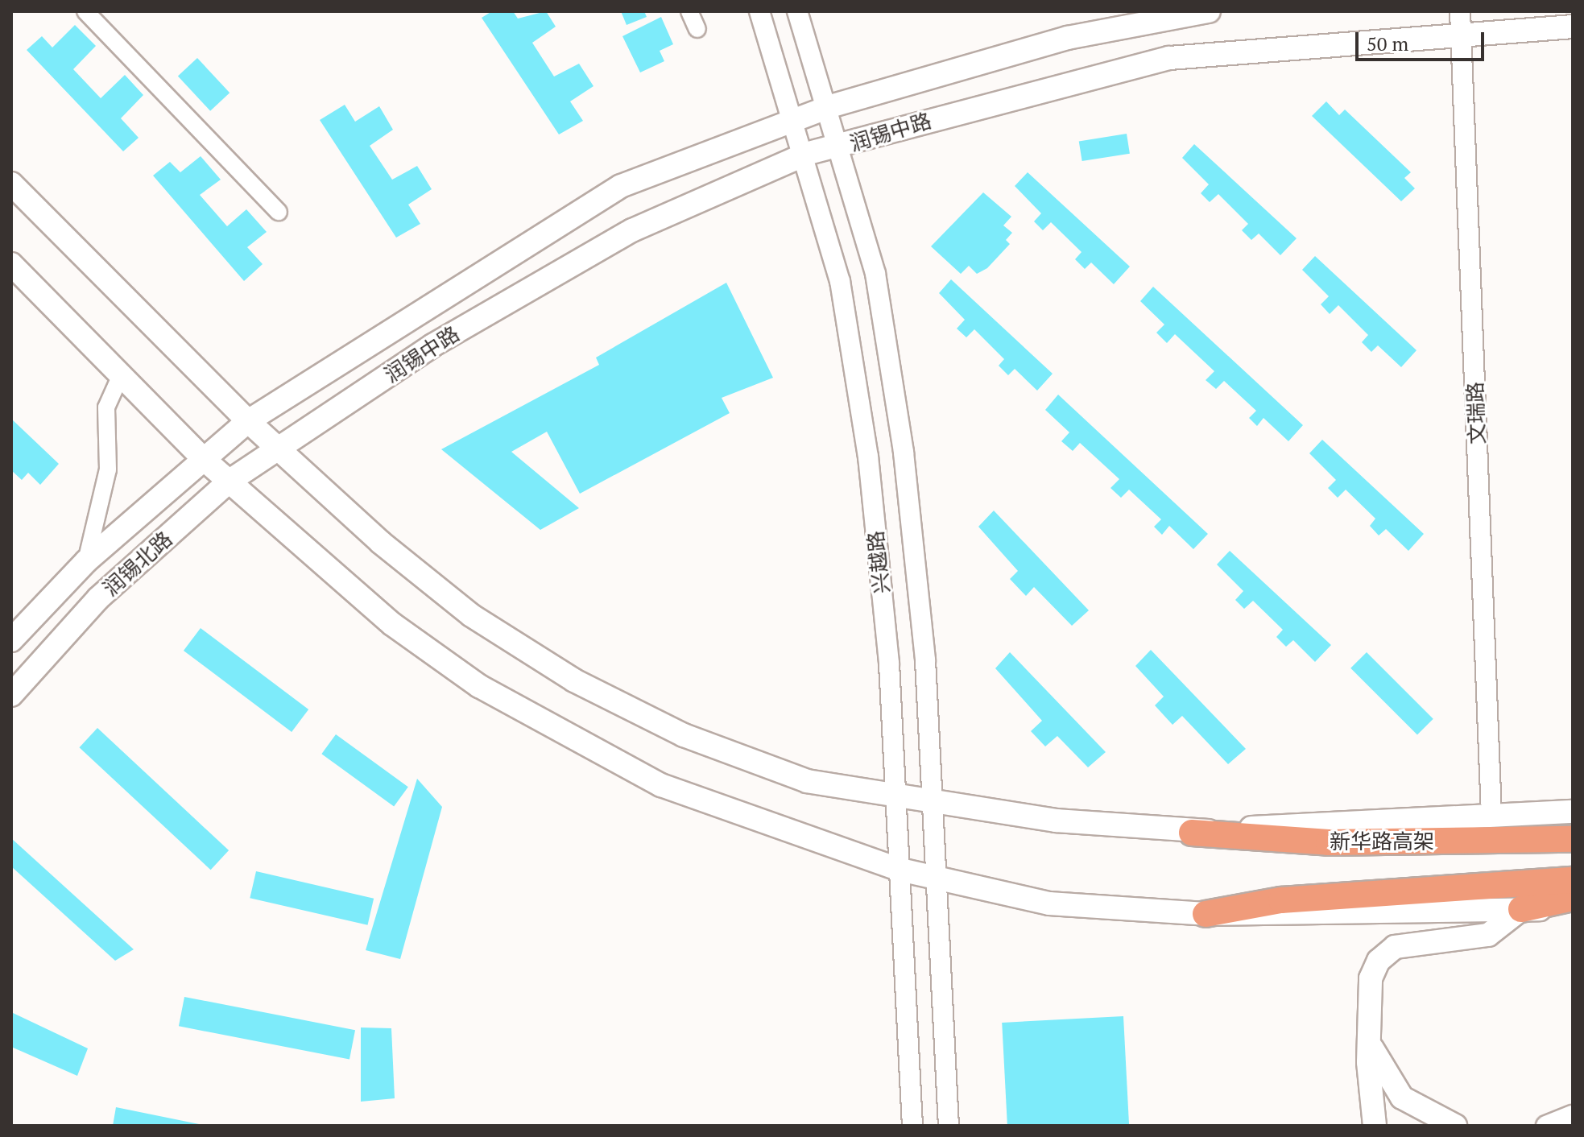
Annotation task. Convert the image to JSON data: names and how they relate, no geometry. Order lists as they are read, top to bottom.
{
  "streets": {
    "highway": ["新华路高架"],
    "main road": ["润锡中路", "润锡北路"],
    "street": ["文瑞路", "兴越路"]
  },
  "crossings": [
    ["润锡中路", "文瑞路"],
    ["润锡中路", "兴越路"],
    ["润锡中路", "润锡北路"]
  ],
  "scale_bar": "50 m"
}
